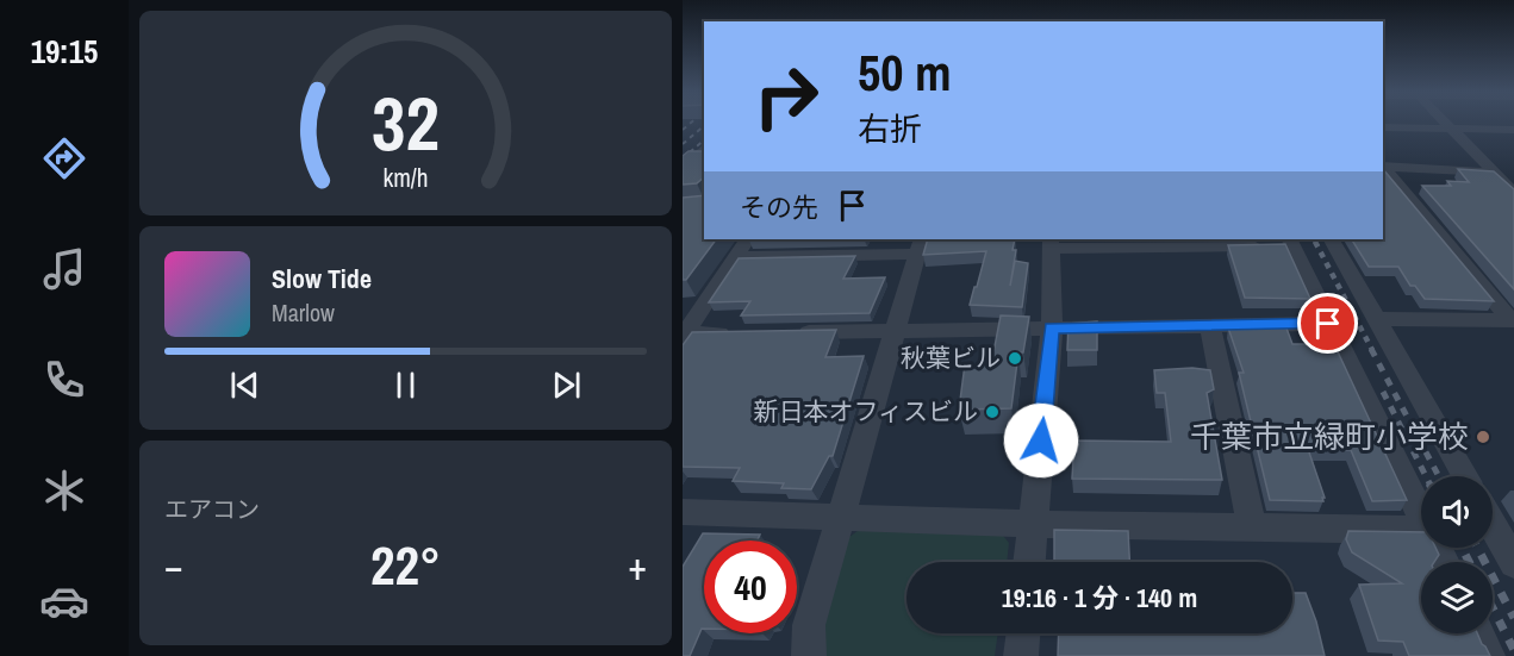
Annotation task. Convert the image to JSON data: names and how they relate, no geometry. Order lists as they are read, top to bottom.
{
  "places": ["秋葉ビル", "新日本オフィスビル", "千葉市立緑町小学校"],
  "page": {
    "tabs": "19:15",
    "turn": ["50 m", "右折"],
    "then": "その先",
    "song": ["Slow Tide", "Marlow"],
    "tile": "エアコン",
    "heat": ["−", "22°", "+"],
    "limit": "40",
    "trip": "19:16 · 1 分 · 140 m",
    "gauge": ["32", "km/h"]
  }
}
